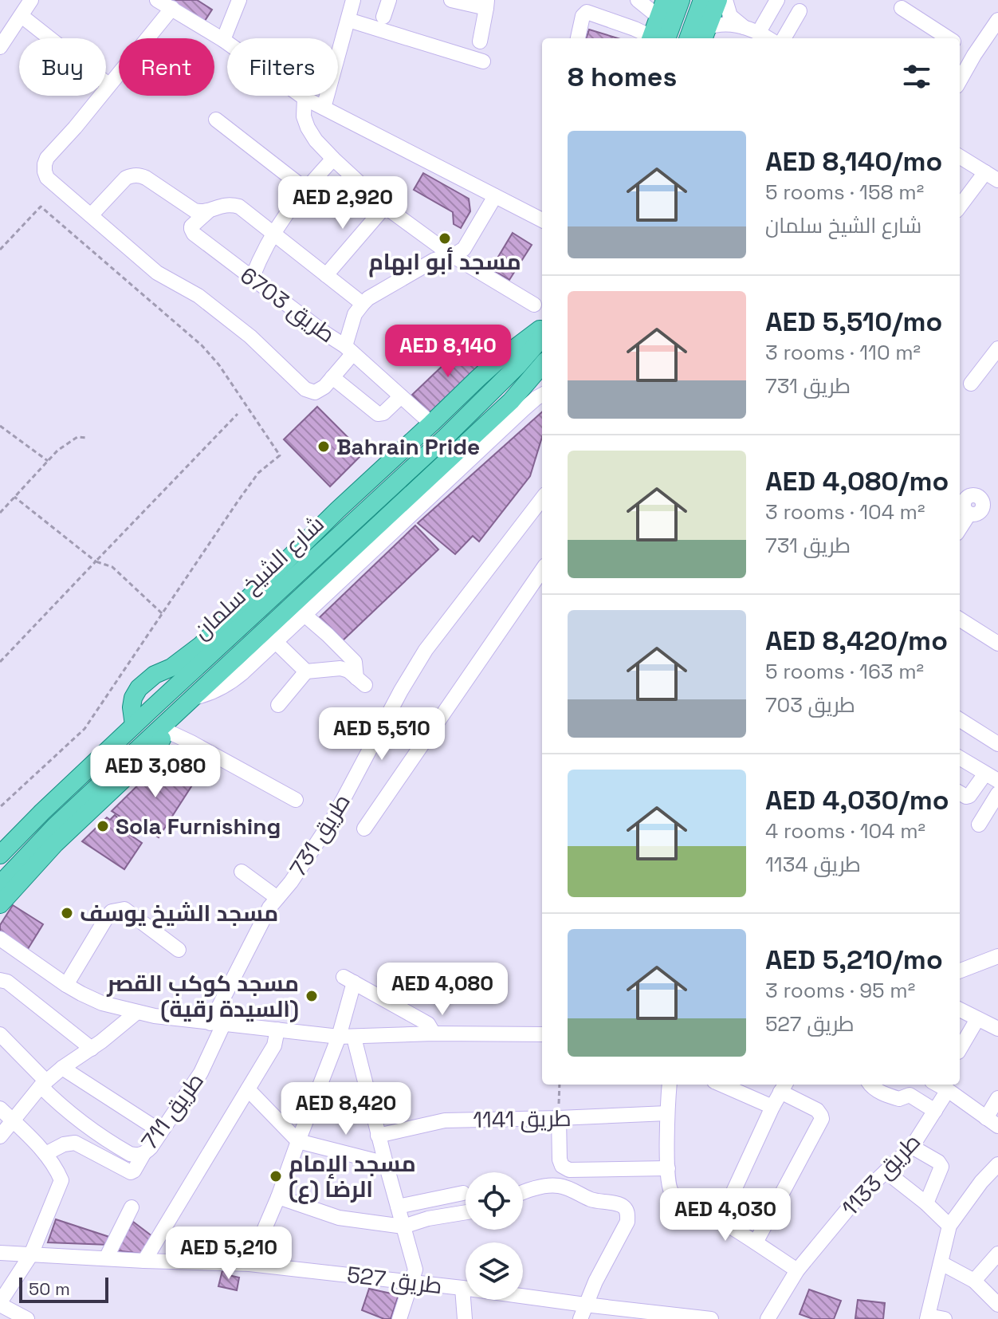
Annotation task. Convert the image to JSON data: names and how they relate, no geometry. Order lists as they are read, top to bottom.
{
  "streets": {
    "main road": ["شارع الشيخ سلمان"],
    "street": [
      "طريق 6703",
      "طريق 731",
      "طريق 711",
      "طريق 1141",
      "طريق 1133",
      "طريق 527"
    ]
  },
  "crossings": [
    ["طريق 731", "طريق 711"]
  ],
  "places": [
    "مسجد أبو ابهام",
    "Bahrain Pride",
    "Sola Furnishing",
    "مسجد الشيخ يوسف",
    "مسجد كوكب القصر (السيدة رقية)",
    "مسجد الإمام الرضا (ع)"
  ],
  "scale_bar": "50 m",
  "page": {
    "chip": ["Buy", "Rent", "Filters"],
    "heading": "8 homes",
    "list": [
      {
        "name": "AED 8,140/mo",
        "note": "5 rooms · 158 m² · شارع الشيخ سلمان"
      },
      {
        "name": "AED 5,510/mo",
        "note": "3 rooms · 110 m² · طريق 731"
      },
      {
        "name": "AED 4,080/mo",
        "note": "3 rooms · 104 m² · طريق 731"
      },
      {
        "name": "AED 8,420/mo",
        "note": "5 rooms · 163 m² · طريق 703"
      },
      {
        "name": "AED 4,030/mo",
        "note": "4 rooms · 104 m² · طريق 1134"
      },
      {
        "name": "AED 5,210/mo",
        "note": "3 rooms · 95 m² · طريق 527"
      }
    ],
    "price": [
      "AED 2,920",
      "AED 8,140",
      "AED 5,510",
      "AED 3,080",
      "AED 4,080",
      "AED 8,420",
      "AED 4,030",
      "AED 5,210"
    ],
    "scale": "50 m"
  }
}
